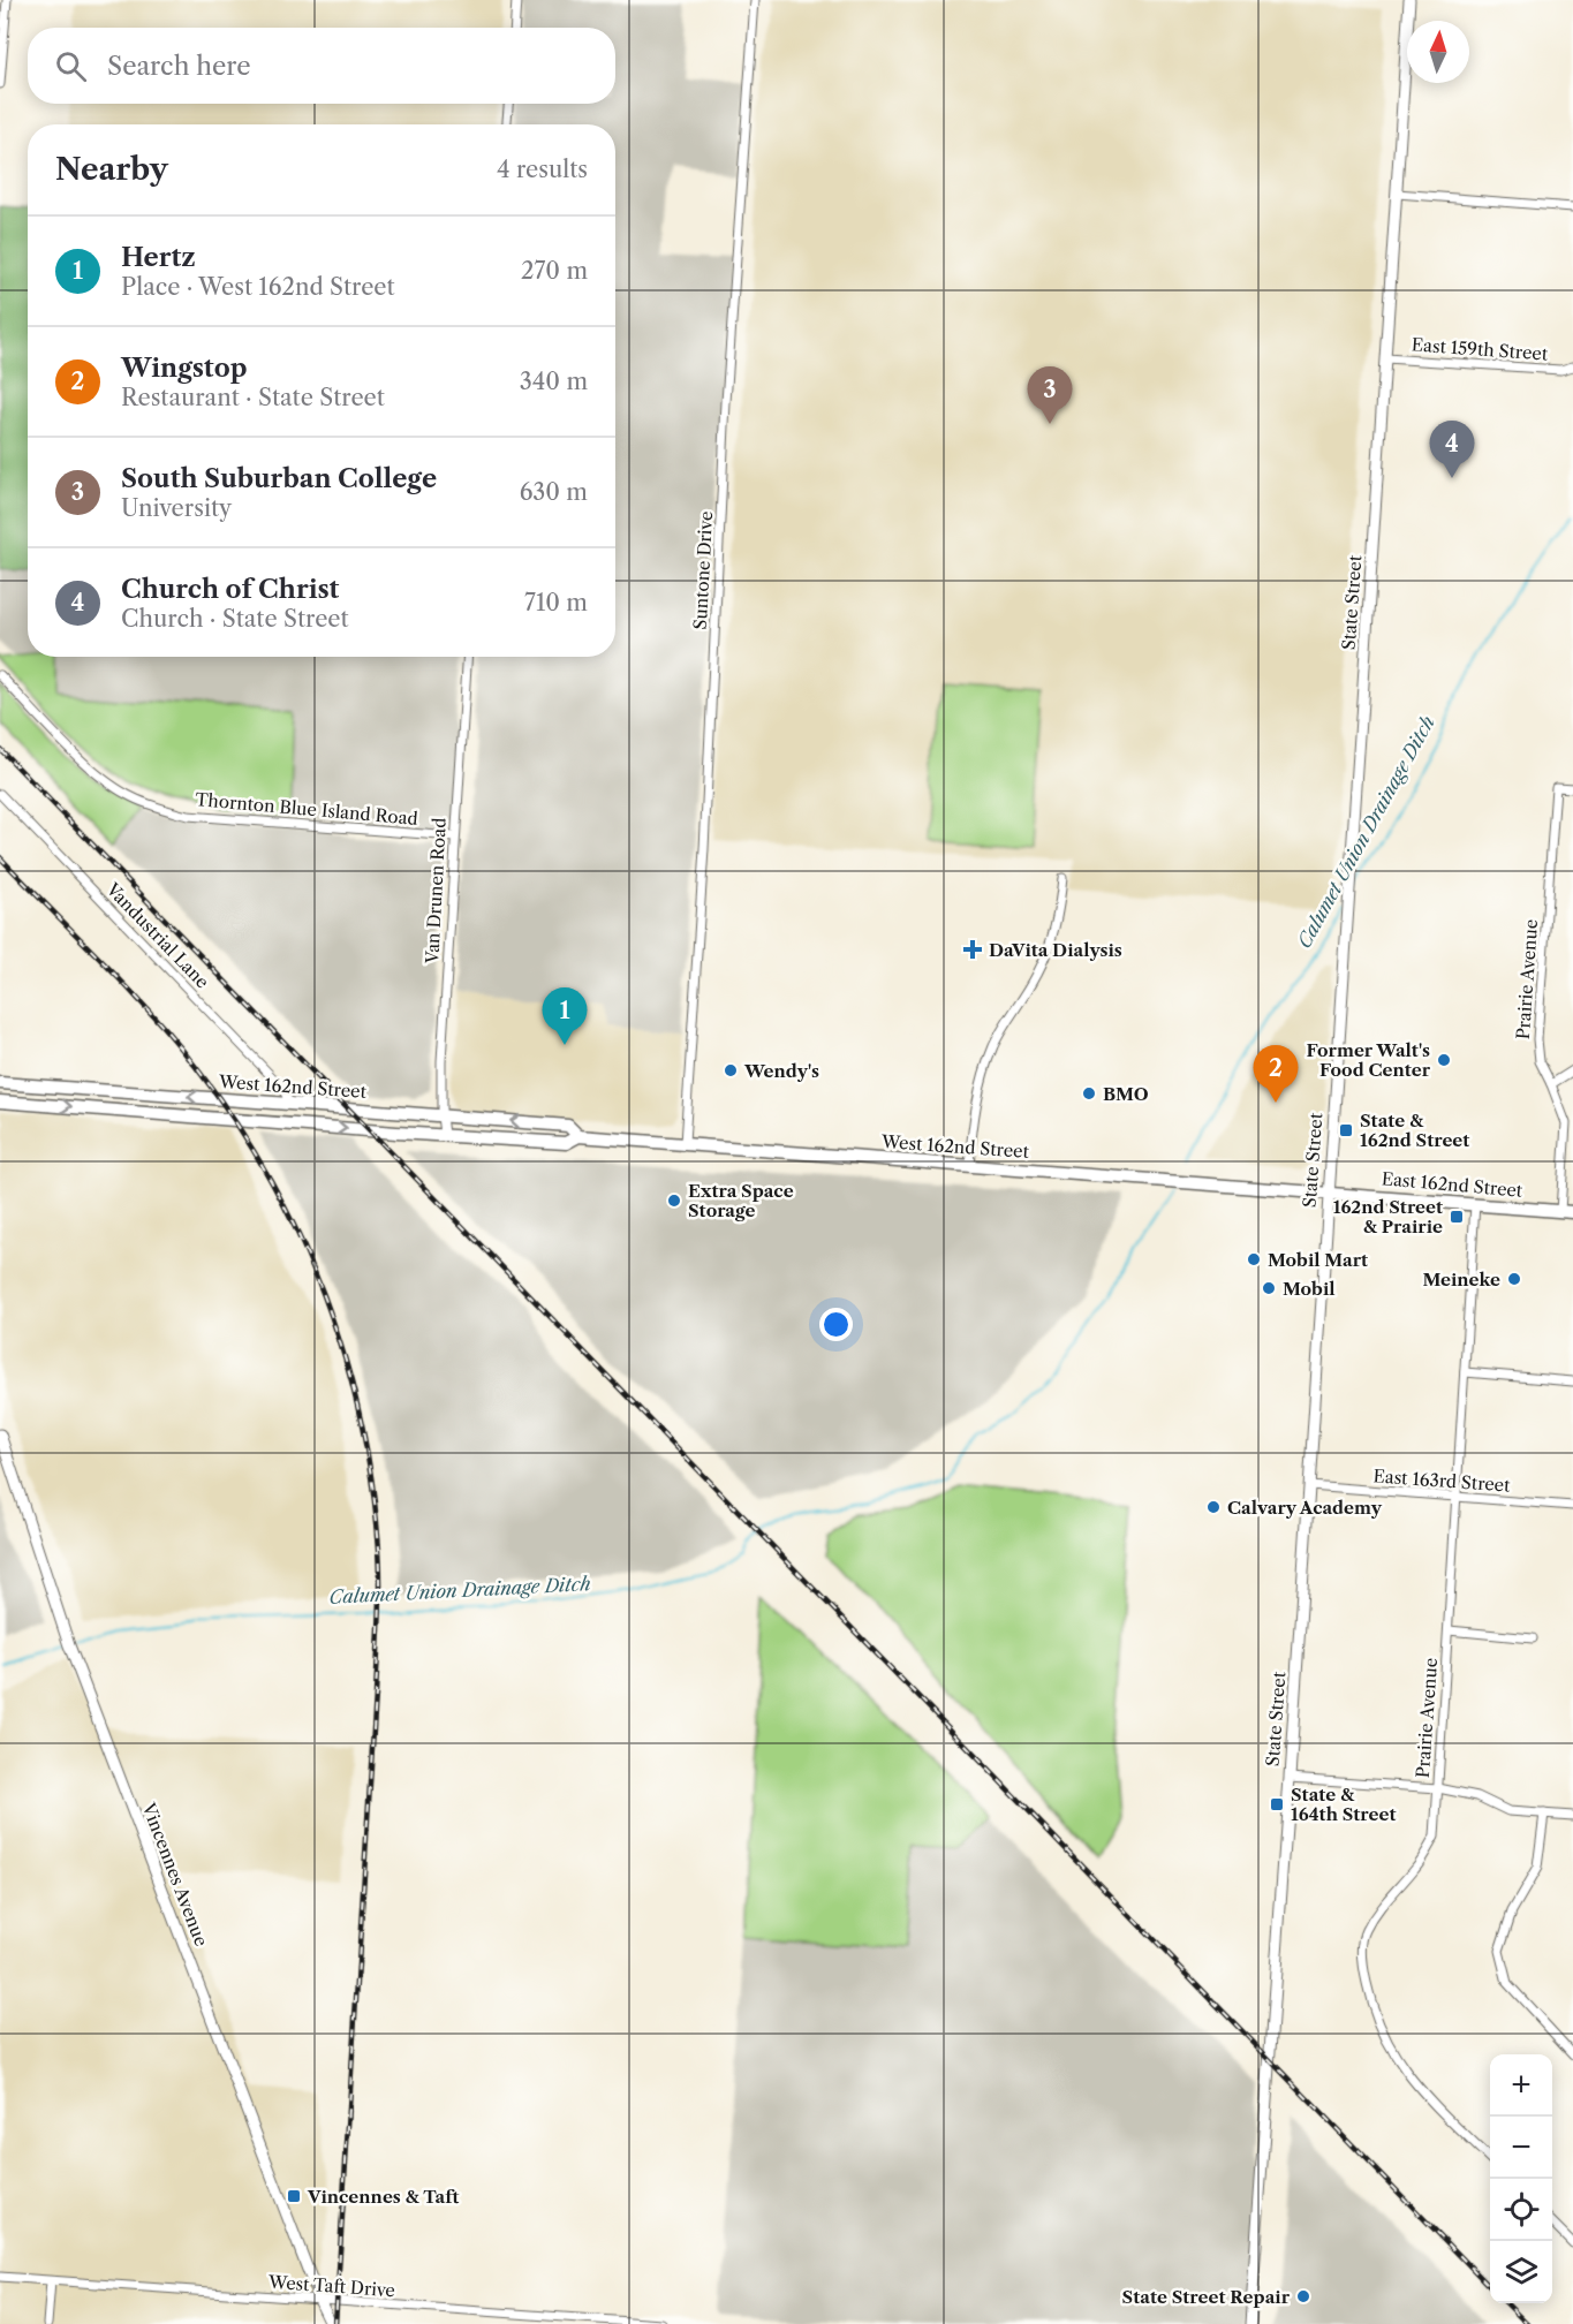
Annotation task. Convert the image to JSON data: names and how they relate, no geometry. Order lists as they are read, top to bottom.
{
  "streets": {
    "main road": ["West 162nd Street", "East 162nd Street"],
    "street": [
      "East 159th Street",
      "Suntone Drive",
      "State Street",
      "Thornton Blue Island Road",
      "Van Drunen Road",
      "Vandustrial Lane",
      "Prairie Avenue",
      "East 163rd Street",
      "Vincennes Avenue",
      "West Taft Drive"
    ]
  },
  "crossings": [
    ["East 159th Street", "State Street"],
    ["Suntone Drive", "West 162nd Street"],
    ["State Street", "West 162nd Street"],
    ["State Street", "East 162nd Street"],
    ["State Street", "East 163rd Street"],
    ["Thornton Blue Island Road", "Van Drunen Road"],
    ["Van Drunen Road", "West 162nd Street"],
    ["Vandustrial Lane", "West 162nd Street"],
    ["Prairie Avenue", "East 162nd Street"],
    ["Prairie Avenue", "East 163rd Street"],
    ["West 162nd Street", "East 162nd Street"],
    ["Vincennes Avenue", "West Taft Drive"]
  ],
  "water": ["Calumet Union Drainage Ditch"],
  "places": {
    "health": ["DaVita Dialysis"],
    "other": [
      "Former Walt's Food Center",
      "Wendy's",
      "BMO",
      "Extra Space Storage",
      "Mobil Mart",
      "Meineke",
      "Mobil",
      "Calvary Academy",
      "State Street Repair"
    ],
    "transit": [
      "State & 162nd Street",
      "162nd Street & Prairie",
      "State & 164th Street",
      "Vincennes & Taft"
    ]
  },
  "north": "top",
  "page": {
    "search": "Search here",
    "heading": ["Nearby", "4 results"],
    "list": [
      {
        "mark": "1",
        "name": "Hertz",
        "note": "Place · West 162nd Street",
        "value": "270 m"
      },
      {
        "mark": "2",
        "name": "Wingstop",
        "note": "Restaurant · State Street",
        "value": "340 m"
      },
      {
        "mark": "3",
        "name": "South Suburban College",
        "note": "University",
        "value": "630 m"
      },
      {
        "mark": "4",
        "name": "Church of Christ",
        "note": "Church · State Street",
        "value": "710 m"
      }
    ],
    "pins": [
      "3",
      "4",
      "1",
      "2"
    ],
    "map_buttons": ["+", "−"]
  }
}
